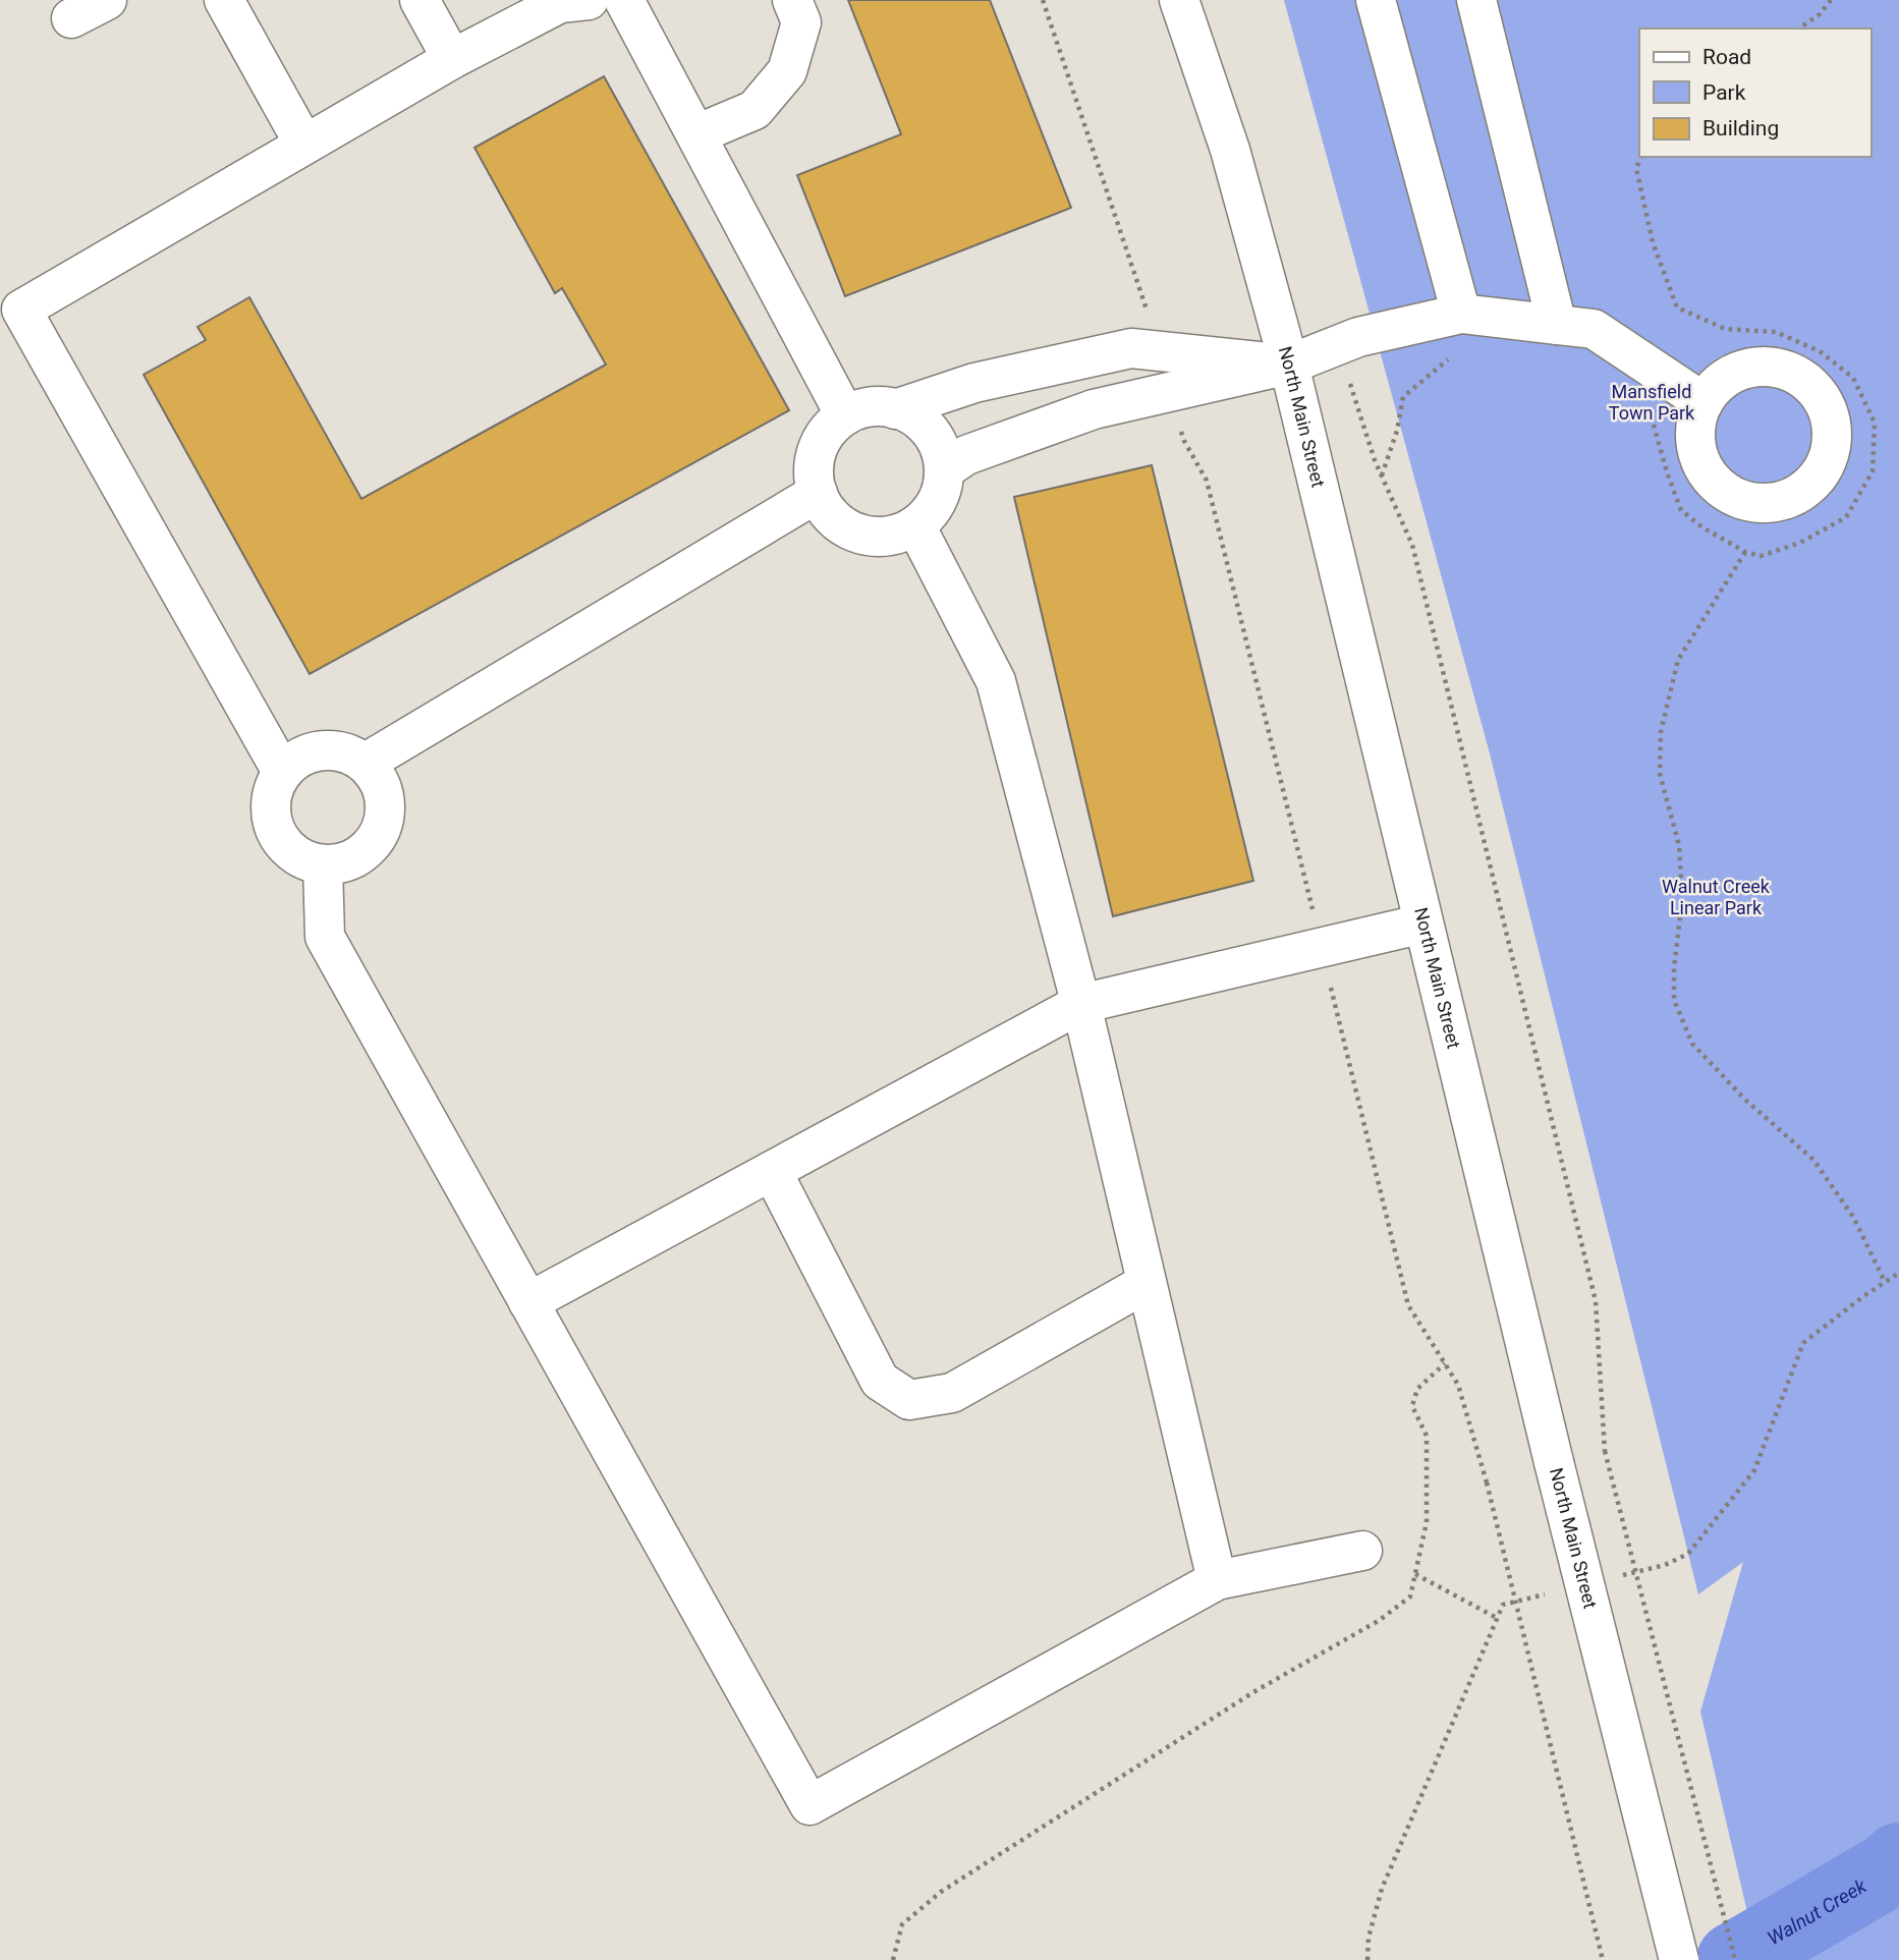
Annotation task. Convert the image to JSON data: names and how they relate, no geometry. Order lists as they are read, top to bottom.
{
  "streets": {
    "main road": ["North Main Street"]
  },
  "water": ["Walnut Creek"],
  "parks": ["Mansfield Town Park", "Walnut Creek Linear Park"],
  "legend": ["Road", "Park", "Building"]
}
